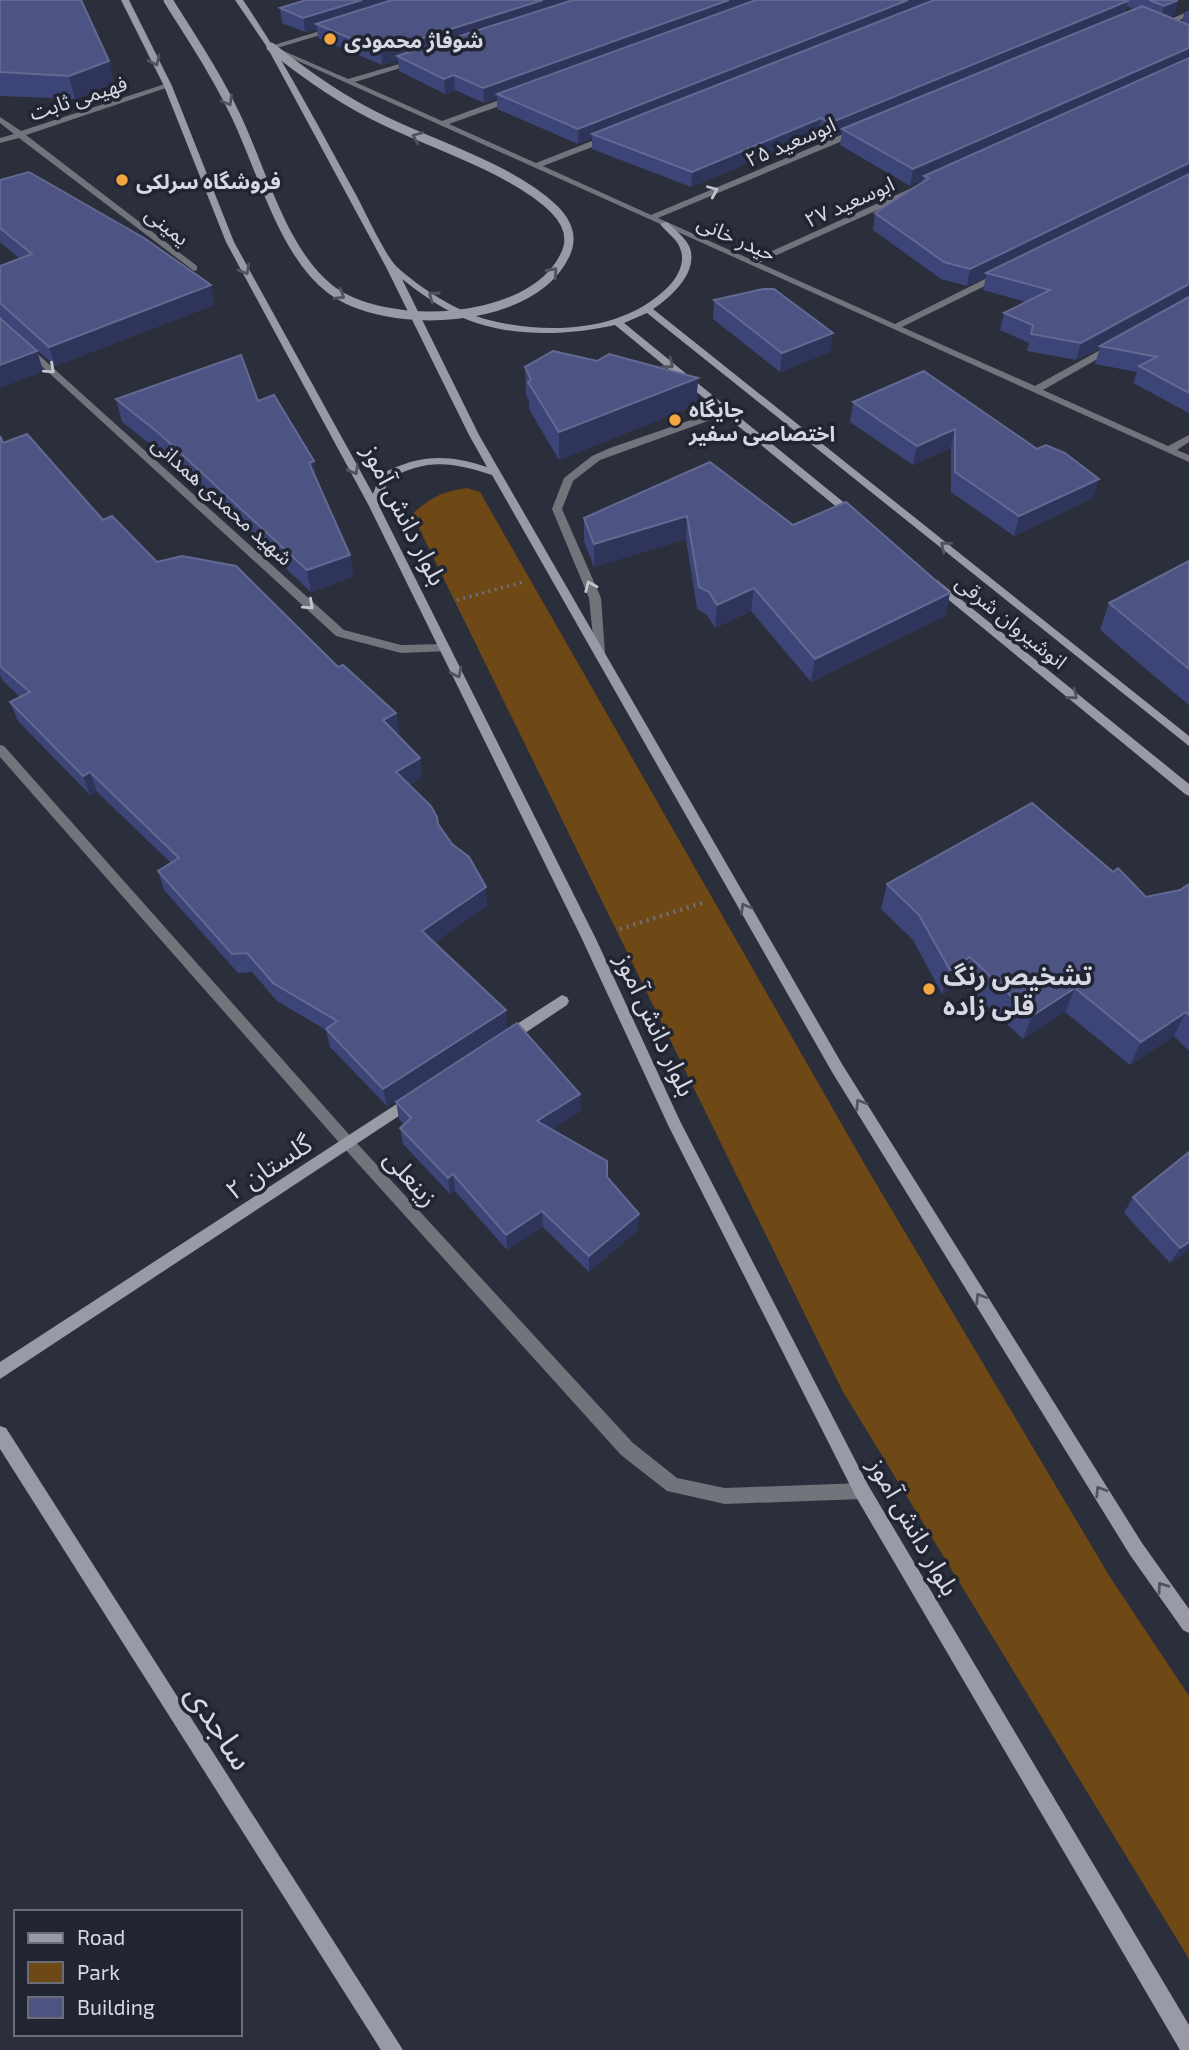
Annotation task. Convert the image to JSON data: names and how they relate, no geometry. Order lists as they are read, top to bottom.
{
  "streets": {
    "main road": [
      "بلوار دانش آموز",
      "انوشیروان شرقی",
      "گلستان ۲",
      "ساجدی"
    ],
    "street": [
      "فهیمی ثابت",
      "ابوسعید ۲۵",
      "ابوسعید ۲۷",
      "یمینی",
      "حیدر خانی",
      "شهید محمدی همدانی",
      "زینعلی"
    ]
  },
  "crossings": [
    ["فهیمی ثابت", "یمینی"],
    ["فهیمی ثابت", "بلوار دانش آموز"],
    ["ابوسعید ۲۵", "حیدر خانی"],
    ["ابوسعید ۲۷", "حیدر خانی"],
    ["شهید محمدی همدانی", "بلوار دانش آموز"],
    ["بلوار دانش آموز", "زینعلی"],
    ["گلستان ۲", "زینعلی"]
  ],
  "one_way": ["ابوسعید ۲۵", "شهید محمدی همدانی", "بلوار دانش آموز"],
  "places": [
    "شوفاژ محمودی",
    "فروشگاه سرلکی",
    "جایگاه اختصاصی سفیر",
    "تشخیص رنگ قلی زاده"
  ],
  "legend": ["Road", "Park", "Building"]
}
